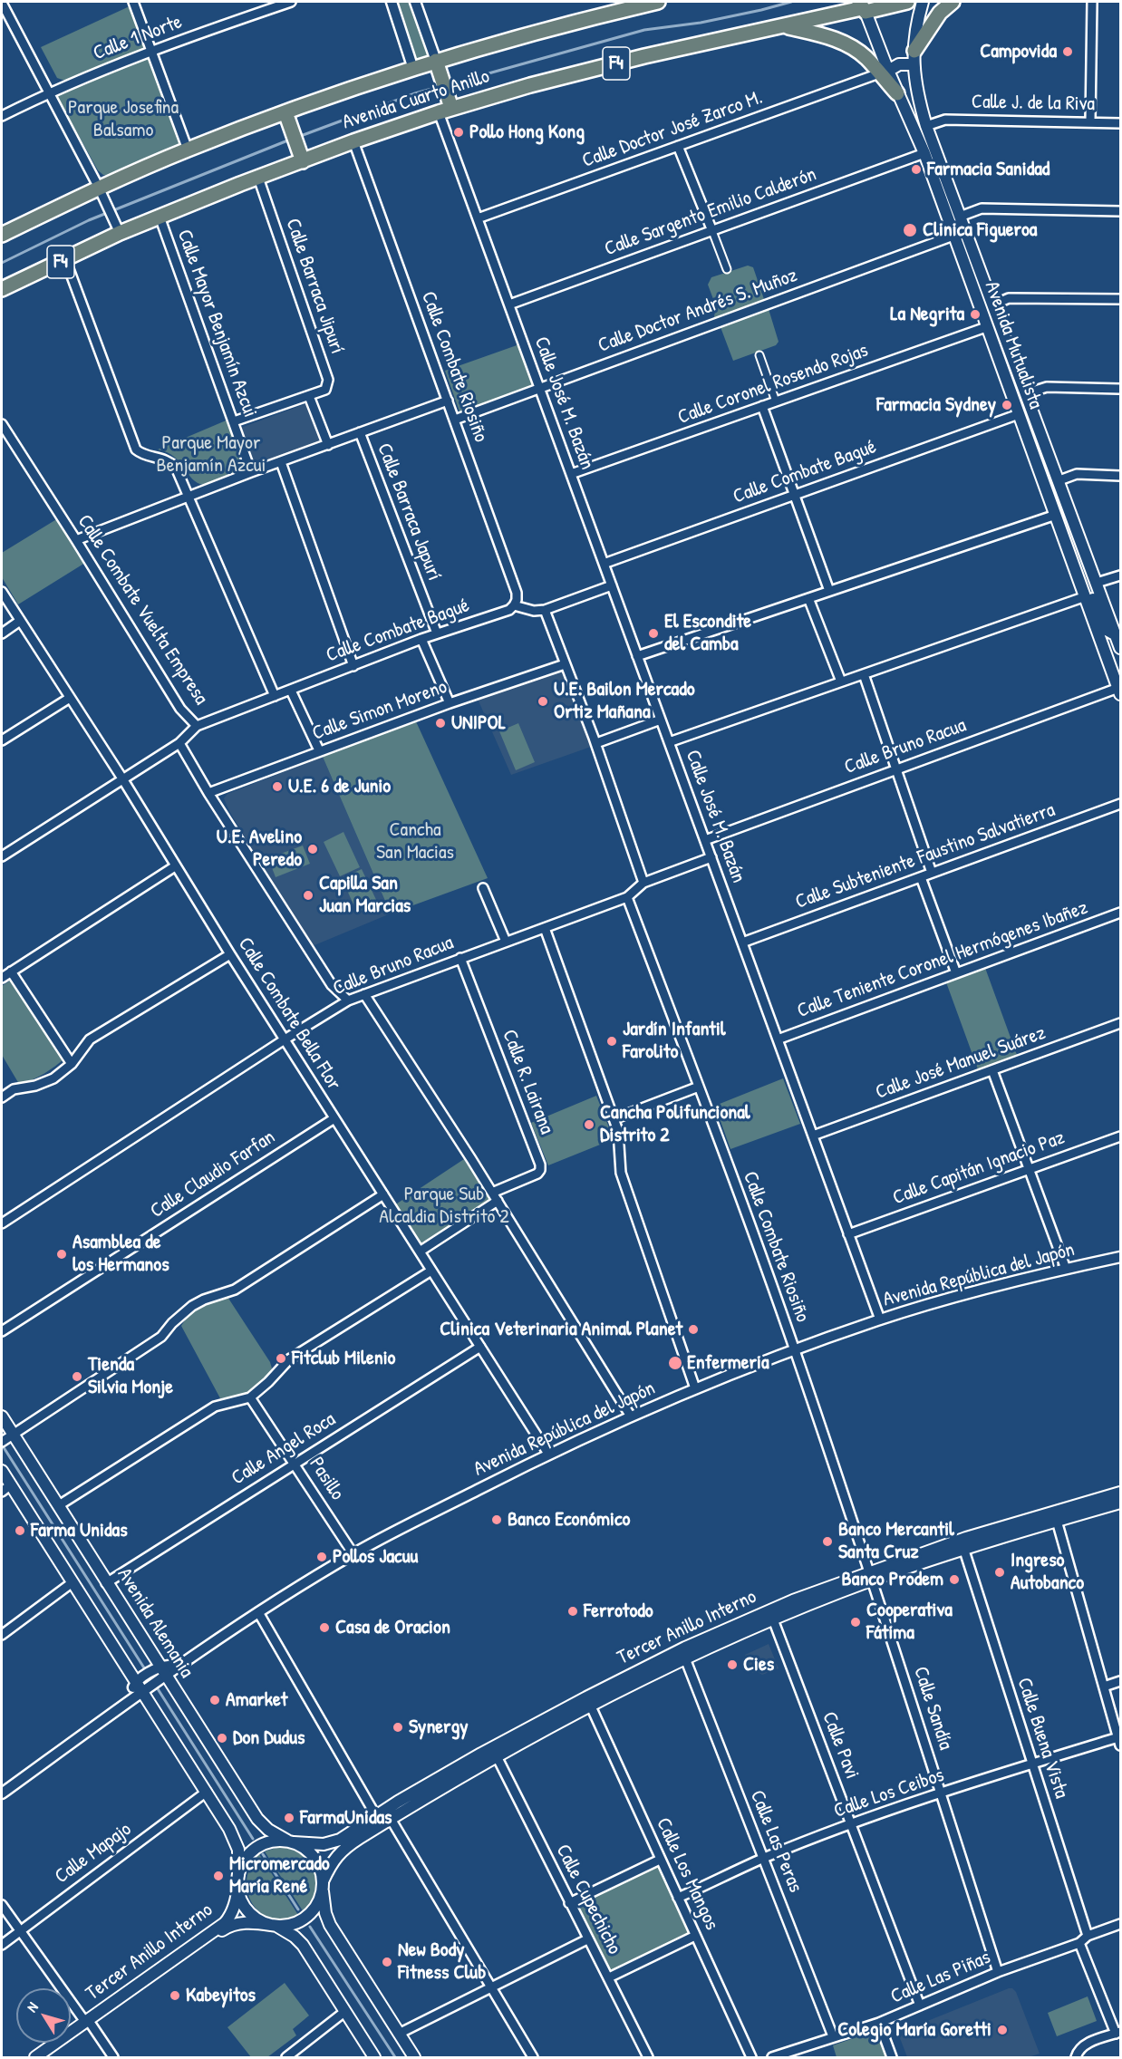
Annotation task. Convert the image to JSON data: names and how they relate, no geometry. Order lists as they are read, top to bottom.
{
  "streets": {
    "highway": ["F4", "Avenida Cuarto Anillo"],
    "main road": ["Avenida Mutualista", "Avenida Alemania", "Tercer Anillo Interno"],
    "street": [
      "Calle 1 Norte",
      "Calle J. de la Riva",
      "Calle Doctor José Zarco M.",
      "Calle Sargento Emilio Calderón",
      "Calle Barraca Jipurí",
      "Calle Doctor Andrés S. Muñoz",
      "Calle Mayor Benjamín Azcui",
      "Calle Combate Riosiño",
      "Calle Coronel Rosendo Rojas",
      "Calle José M. Bazán",
      "Calle Combate Bagué",
      "Calle Barraca Japurí",
      "Calle Combate Vuelta Empresa",
      "Calle Simon Moreno",
      "Calle Bruno Racua",
      "Calle Subteniente Faustino Salvatierra",
      "Calle Teniente Coronel Hermógenes Ibañez",
      "Calle Combate Bella Flor",
      "Calle José Manuel Suárez",
      "Calle R. Lairana",
      "Calle Capitán Ignacio Paz",
      "Calle Claudio Farfan",
      "Avenida República del Japón",
      "Calle Angel Roca",
      "Pasillo",
      "Calle Sandía",
      "Calle Buena Vista",
      "Calle Pavi",
      "Calle Los Ceibos",
      "Calle Las Peras",
      "Calle Mapajo",
      "Calle Los Mangos",
      "Calle Cupechicho",
      "Calle Las Piñas"
    ]
  },
  "crossings": [
    ["F4", "Avenida Cuarto Anillo"],
    ["Avenida Cuarto Anillo", "Calle Barraca Jipurí"],
    ["Avenida Cuarto Anillo", "Calle Mayor Benjamín Azcui"],
    ["Avenida Cuarto Anillo", "Calle Combate Riosiño"],
    ["Avenida Cuarto Anillo", "Calle José M. Bazán"],
    ["Calle J. de la Riva", "Avenida Mutualista"],
    ["Calle Doctor José Zarco M.", "Calle José M. Bazán"],
    ["Calle Sargento Emilio Calderón", "Avenida Mutualista"],
    ["Calle Sargento Emilio Calderón", "Calle José M. Bazán"],
    ["Calle Doctor Andrés S. Muñoz", "Avenida Mutualista"],
    ["Calle Doctor Andrés S. Muñoz", "Calle Combate Riosiño"],
    ["Calle Doctor Andrés S. Muñoz", "Calle José M. Bazán"],
    ["Avenida Mutualista", "Calle Coronel Rosendo Rojas"],
    ["Avenida Mutualista", "Calle Combate Bagué"],
    ["Avenida Mutualista", "Calle Bruno Racua"],
    ["Calle Combate Riosiño", "Calle Combate Bagué"],
    ["Calle Combate Riosiño", "Calle Bruno Racua"],
    ["Calle Combate Riosiño", "Avenida República del Japón"],
    ["Calle Combate Riosiño", "Tercer Anillo Interno"],
    ["Calle Combate Riosiño", "Calle Sandía"],
    ["Calle Coronel Rosendo Rojas", "Calle José M. Bazán"],
    ["Calle José M. Bazán", "Calle Combate Bagué"],
    ["Calle José M. Bazán", "Calle Bruno Racua"],
    ["Calle José M. Bazán", "Calle Subteniente Faustino Salvatierra"],
    ["Calle José M. Bazán", "Calle Teniente Coronel Hermógenes Ibañez"],
    ["Calle José M. Bazán", "Calle José Manuel Suárez"],
    ["Calle José M. Bazán", "Calle Capitán Ignacio Paz"],
    ["Calle José M. Bazán", "Avenida República del Japón"],
    ["Calle Combate Bagué", "Calle Barraca Japurí"],
    ["Calle Combate Bagué", "Calle Combate Vuelta Empresa"],
    ["Calle Bruno Racua", "Calle Combate Bella Flor"],
    ["Calle Bruno Racua", "Calle R. Lairana"],
    ["Calle Combate Bella Flor", "Calle R. Lairana"],
    ["Calle Combate Bella Flor", "Calle Claudio Farfan"],
    ["Calle Combate Bella Flor", "Avenida República del Japón"],
    ["Calle Combate Bella Flor", "Calle Angel Roca"],
    ["Avenida República del Japón", "Pasillo"],
    ["Avenida República del Japón", "Avenida Alemania"],
    ["Calle Angel Roca", "Pasillo"],
    ["Calle Angel Roca", "Avenida Alemania"],
    ["Avenida Alemania", "Tercer Anillo Interno"],
    ["Tercer Anillo Interno", "Calle Sandía"],
    ["Tercer Anillo Interno", "Calle Buena Vista"],
    ["Tercer Anillo Interno", "Calle Pavi"],
    ["Tercer Anillo Interno", "Calle Las Peras"],
    ["Tercer Anillo Interno", "Calle Los Mangos"],
    ["Tercer Anillo Interno", "Calle Cupechicho"],
    ["Calle Sandía", "Calle Los Ceibos"],
    ["Calle Sandía", "Calle Las Piñas"],
    ["Calle Buena Vista", "Calle Los Ceibos"],
    ["Calle Buena Vista", "Calle Las Piñas"],
    ["Calle Pavi", "Calle Los Ceibos"],
    ["Calle Pavi", "Calle Las Piñas"],
    ["Calle Los Ceibos", "Calle Las Peras"],
    ["Calle Los Ceibos", "Calle Los Mangos"],
    ["Calle Las Peras", "Calle Las Piñas"]
  ],
  "parks": [
    "Parque Josefina Balsamo",
    "Parque Mayor Benjamín Azcui",
    "Cancha San Macias",
    "Parque Sub Alcaldia Distrito 2"
  ],
  "places": [
    "Campovida",
    "Pollo Hong Kong",
    "Farmacia Sanidad",
    "Clinica Figueroa",
    "La Negrita",
    "Farmacia Sydney",
    "El Escondite del Camba",
    "U.E. Bailon Mercado Ortiz Mañana",
    "UNIPOL",
    "U.E. 6 de Junio",
    "U.E. Avelino Peredo",
    "Capilla San Juan Marcias",
    "Jardín Infantil Farolito",
    "Cancha Polifuncional Distrito 2",
    "Asamblea de los Hermanos",
    "Clinica Veterinaria Animal Planet",
    "Fitclub Milenio",
    "Enfermeria",
    "Tienda Silvia Monje",
    "Banco Económico",
    "Farma Unidas",
    "Banco Mercantil Santa Cruz",
    "Pollos Jacuu",
    "Ingreso Autobanco",
    "Banco Prodem",
    "Ferrotodo",
    "Cooperativa Fátima",
    "Casa de Oracion",
    "Cies",
    "Amarket",
    "Synergy",
    "Don Dudus",
    "FarmaUnidas",
    "Micromercado María René",
    "New Body Fitness Club",
    "Kabeyitos",
    "Colegio María Goretti"
  ],
  "north": "top left"
}
